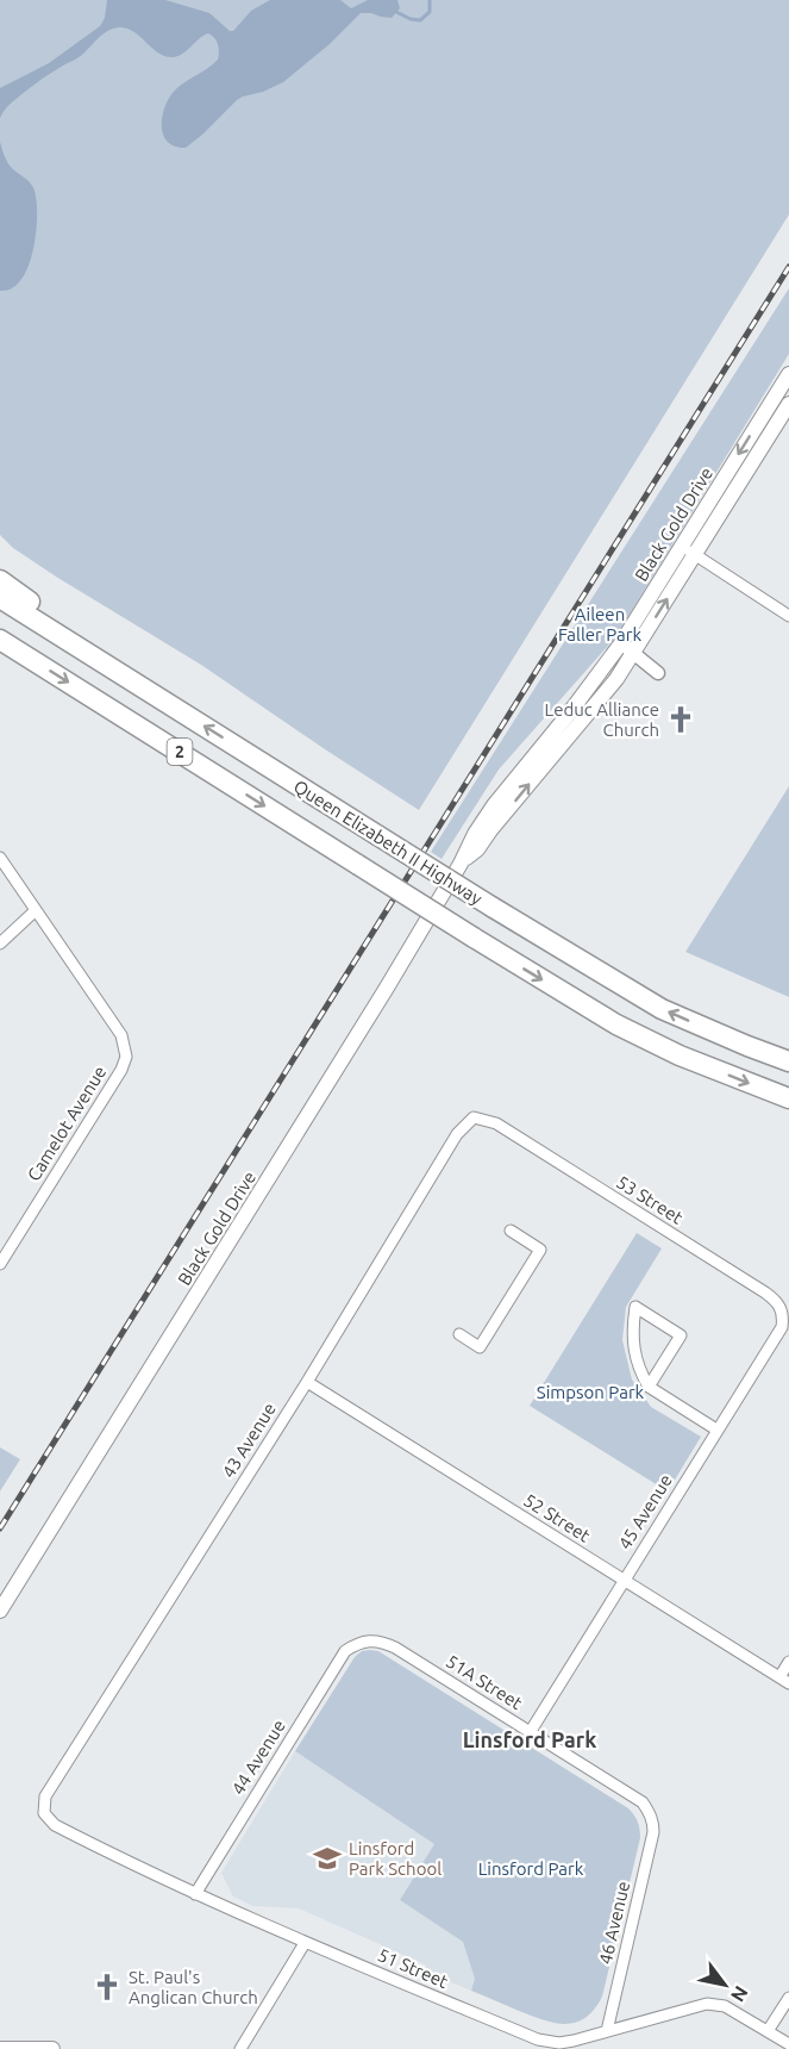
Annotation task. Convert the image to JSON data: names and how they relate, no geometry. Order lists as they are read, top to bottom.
{
  "streets": {
    "highway": ["2", "Queen Elizabeth II Highway"],
    "main road": ["Black Gold Drive"],
    "street": [
      "Camelot Avenue",
      "53 Street",
      "43 Avenue",
      "45 Avenue",
      "52 Street",
      "51A Street",
      "44 Avenue",
      "46 Avenue",
      "51 Street"
    ]
  },
  "crossings": [
    ["53 Street", "43 Avenue"],
    ["53 Street", "45 Avenue"],
    ["43 Avenue", "52 Street"],
    ["43 Avenue", "51 Street"],
    ["45 Avenue", "52 Street"],
    ["45 Avenue", "51A Street"],
    ["51A Street", "44 Avenue"],
    ["51A Street", "46 Avenue"],
    ["44 Avenue", "51 Street"],
    ["46 Avenue", "51 Street"]
  ],
  "districts": ["Linsford Park"],
  "parks": ["Aileen Faller Park", "Simpson Park", "Linsford Park"],
  "places": {
    "church": ["Leduc Alliance Church", "St. Paul's Anglican Church"],
    "school or university": ["Linsford Park School"]
  },
  "north": "bottom right"
}
